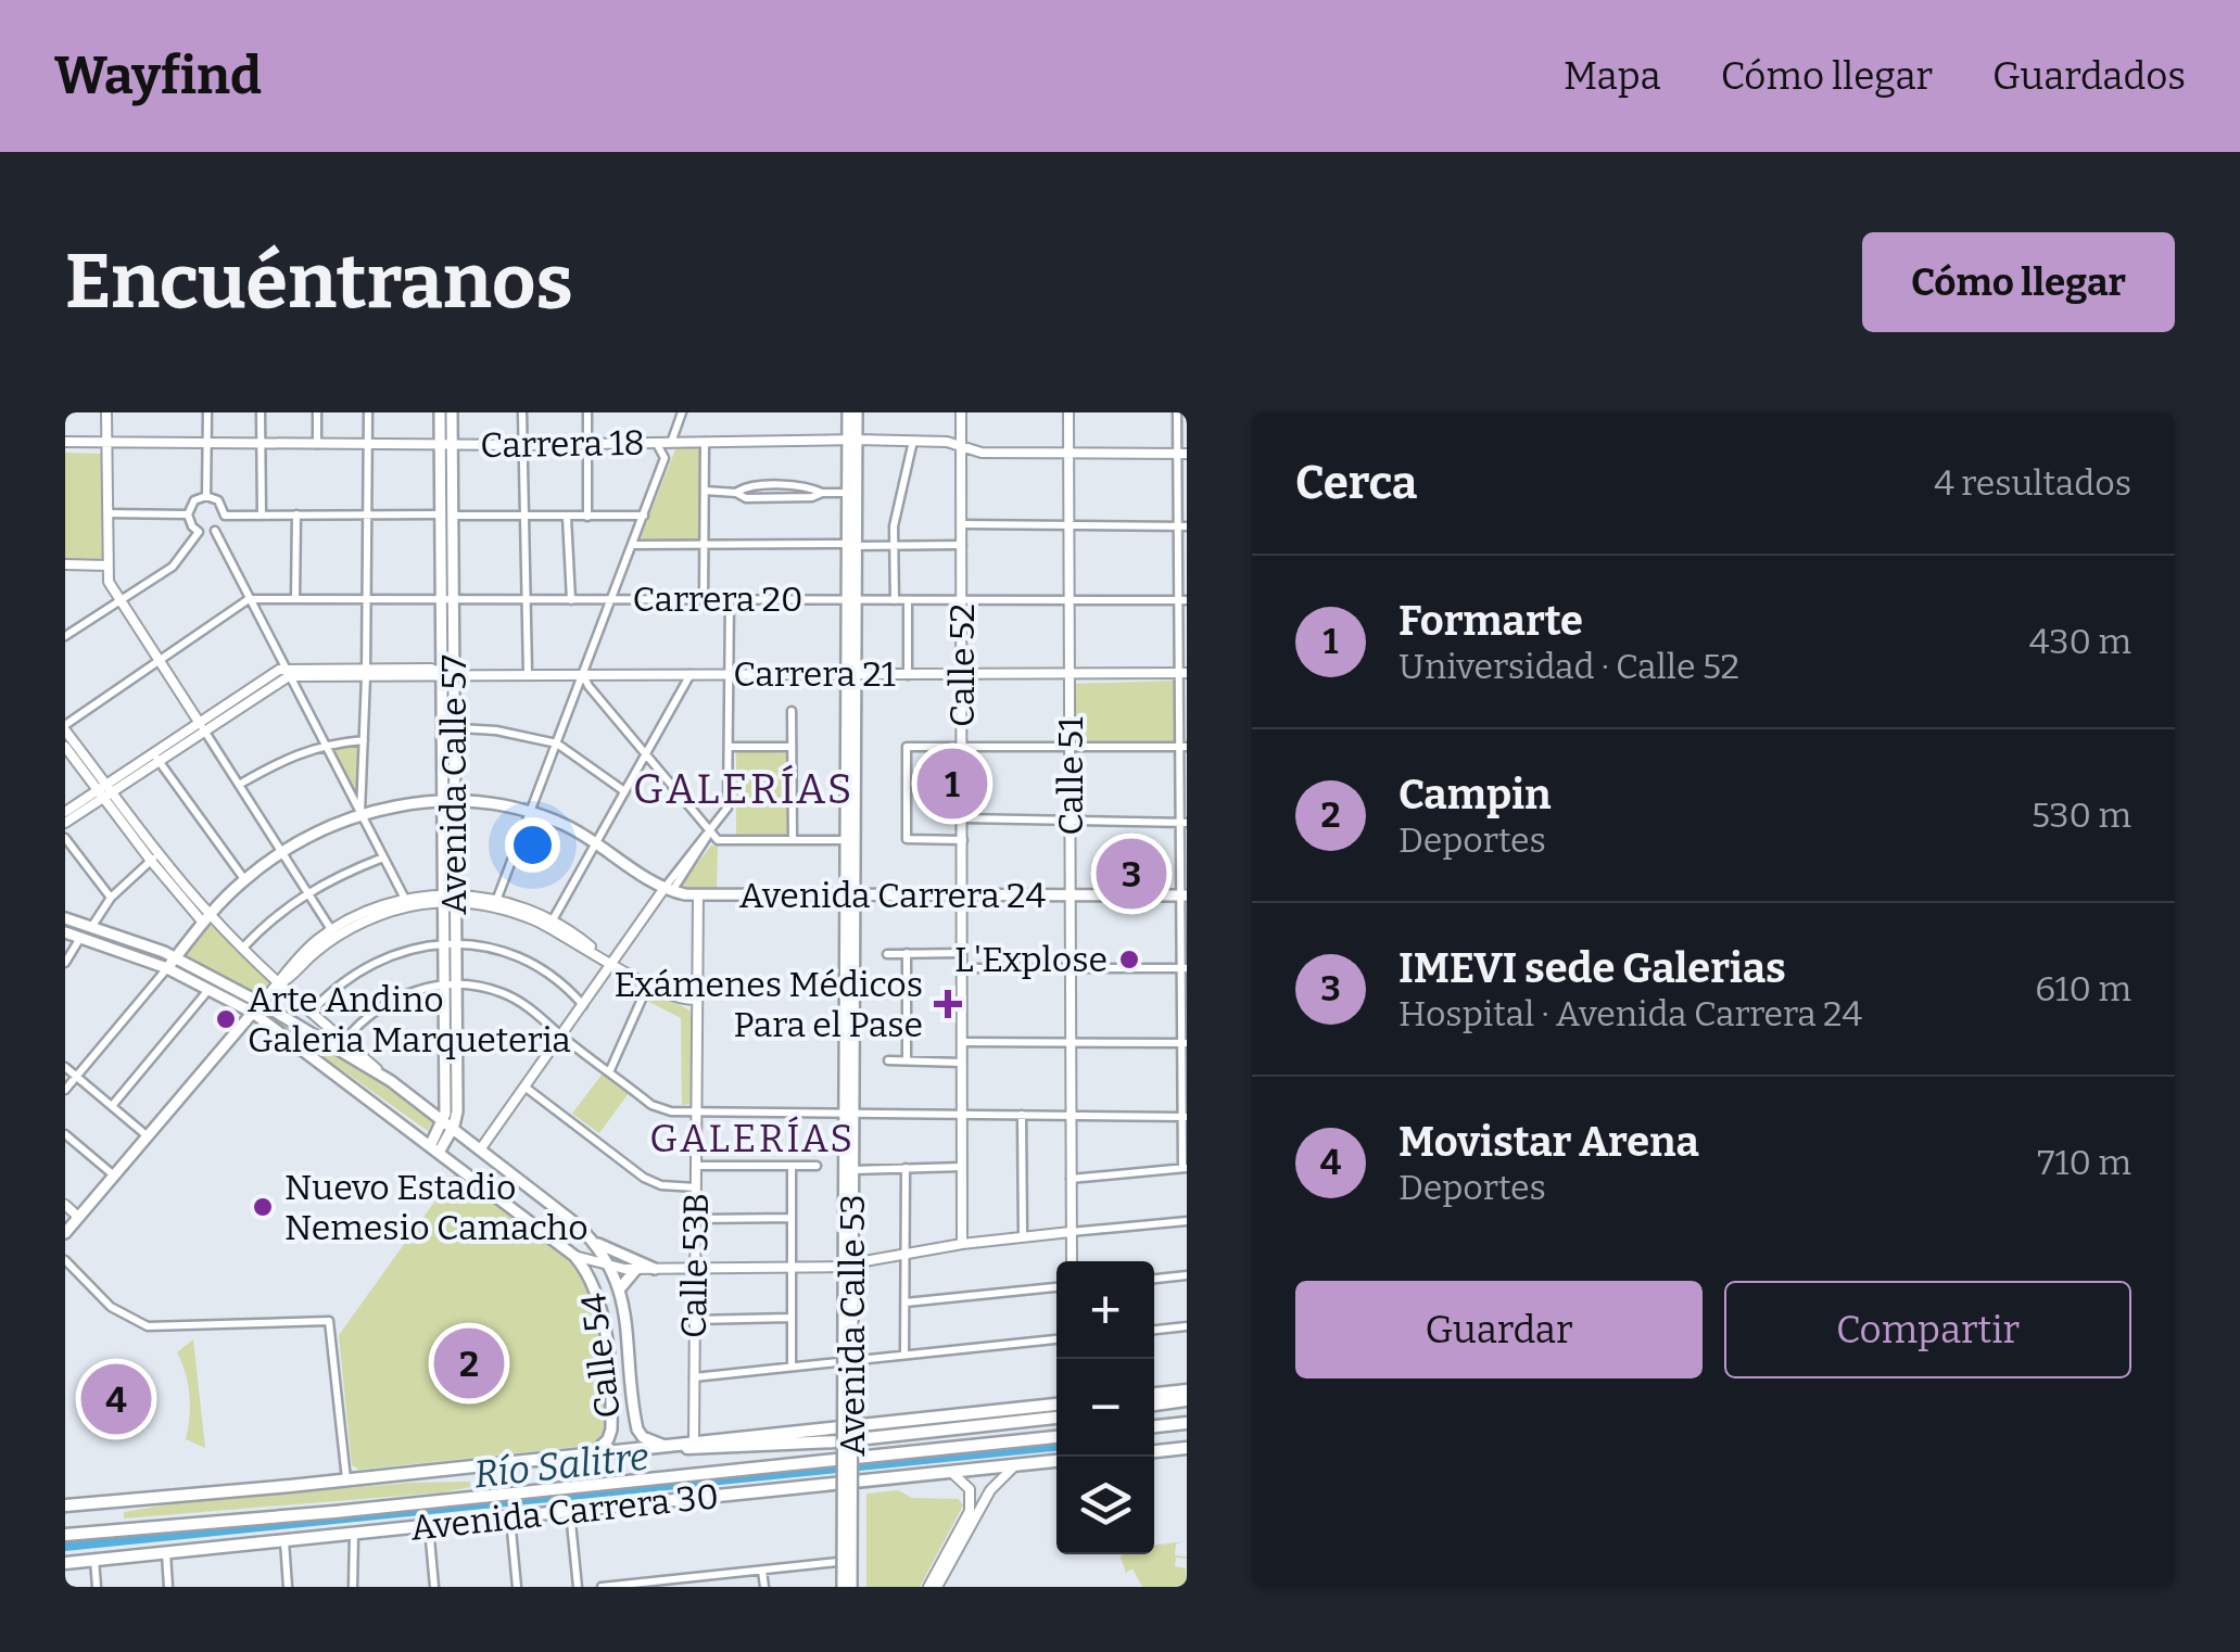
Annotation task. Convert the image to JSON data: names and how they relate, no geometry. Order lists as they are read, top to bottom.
{
  "streets": {
    "highway": ["Avenida Carrera 30"],
    "main road": [
      "Avenida Calle 57",
      "Avenida Carrera 24",
      "Avenida Calle 53",
      "Calle 54"
    ],
    "street": [
      "Carrera 18",
      "Carrera 20",
      "Calle 52",
      "Carrera 21",
      "Calle 51",
      "Calle 53B"
    ]
  },
  "crossings": [
    ["Carrera 18", "Calle 52"],
    ["Carrera 18", "Calle 51"],
    ["Carrera 18", "Avenida Calle 57"],
    ["Carrera 18", "Avenida Calle 53"],
    ["Carrera 20", "Calle 52"],
    ["Carrera 20", "Calle 51"],
    ["Carrera 20", "Avenida Calle 57"],
    ["Carrera 20", "Avenida Calle 53"],
    ["Calle 52", "Carrera 21"],
    ["Calle 52", "Avenida Carrera 24"],
    ["Carrera 21", "Calle 51"],
    ["Carrera 21", "Avenida Calle 57"],
    ["Carrera 21", "Avenida Calle 53"],
    ["Calle 51", "Avenida Carrera 24"],
    ["Avenida Carrera 24", "Calle 53B"],
    ["Avenida Carrera 24", "Avenida Calle 53"],
    ["Calle 53B", "Avenida Carrera 30"],
    ["Calle 54", "Avenida Carrera 30"]
  ],
  "districts": ["GALERÍAS", "GALERÍAS"],
  "water": ["Río Salitre"],
  "places": {
    "other": ["L'Explose", "Arte Andino Galeria Marqueteria", "Nuevo Estadio Nemesio Camacho"],
    "health": ["Exámenes Médicos Para el Pase"]
  },
  "page": {
    "header": "Wayfind",
    "nav": ["Mapa", "Cómo llegar", "Guardados"],
    "buttons": [
      "Cómo llegar",
      ["Guardar", "Compartir"]
    ],
    "title": "Encuéntranos",
    "heading": ["Cerca", "4 resultados"],
    "list": [
      {
        "mark": "1",
        "name": "Formarte",
        "note": "Universidad · Calle 52",
        "value": "430 m"
      },
      {
        "mark": "2",
        "name": "Campin",
        "note": "Deportes",
        "value": "530 m"
      },
      {
        "mark": "3",
        "name": "IMEVI sede Galerias",
        "note": "Hospital · Avenida Carrera 24",
        "value": "610 m"
      },
      {
        "mark": "4",
        "name": "Movistar Arena",
        "note": "Deportes",
        "value": "710 m"
      }
    ],
    "pins": [
      "1",
      "3",
      "2",
      "4"
    ],
    "map_buttons": ["+", "−"]
  }
}
